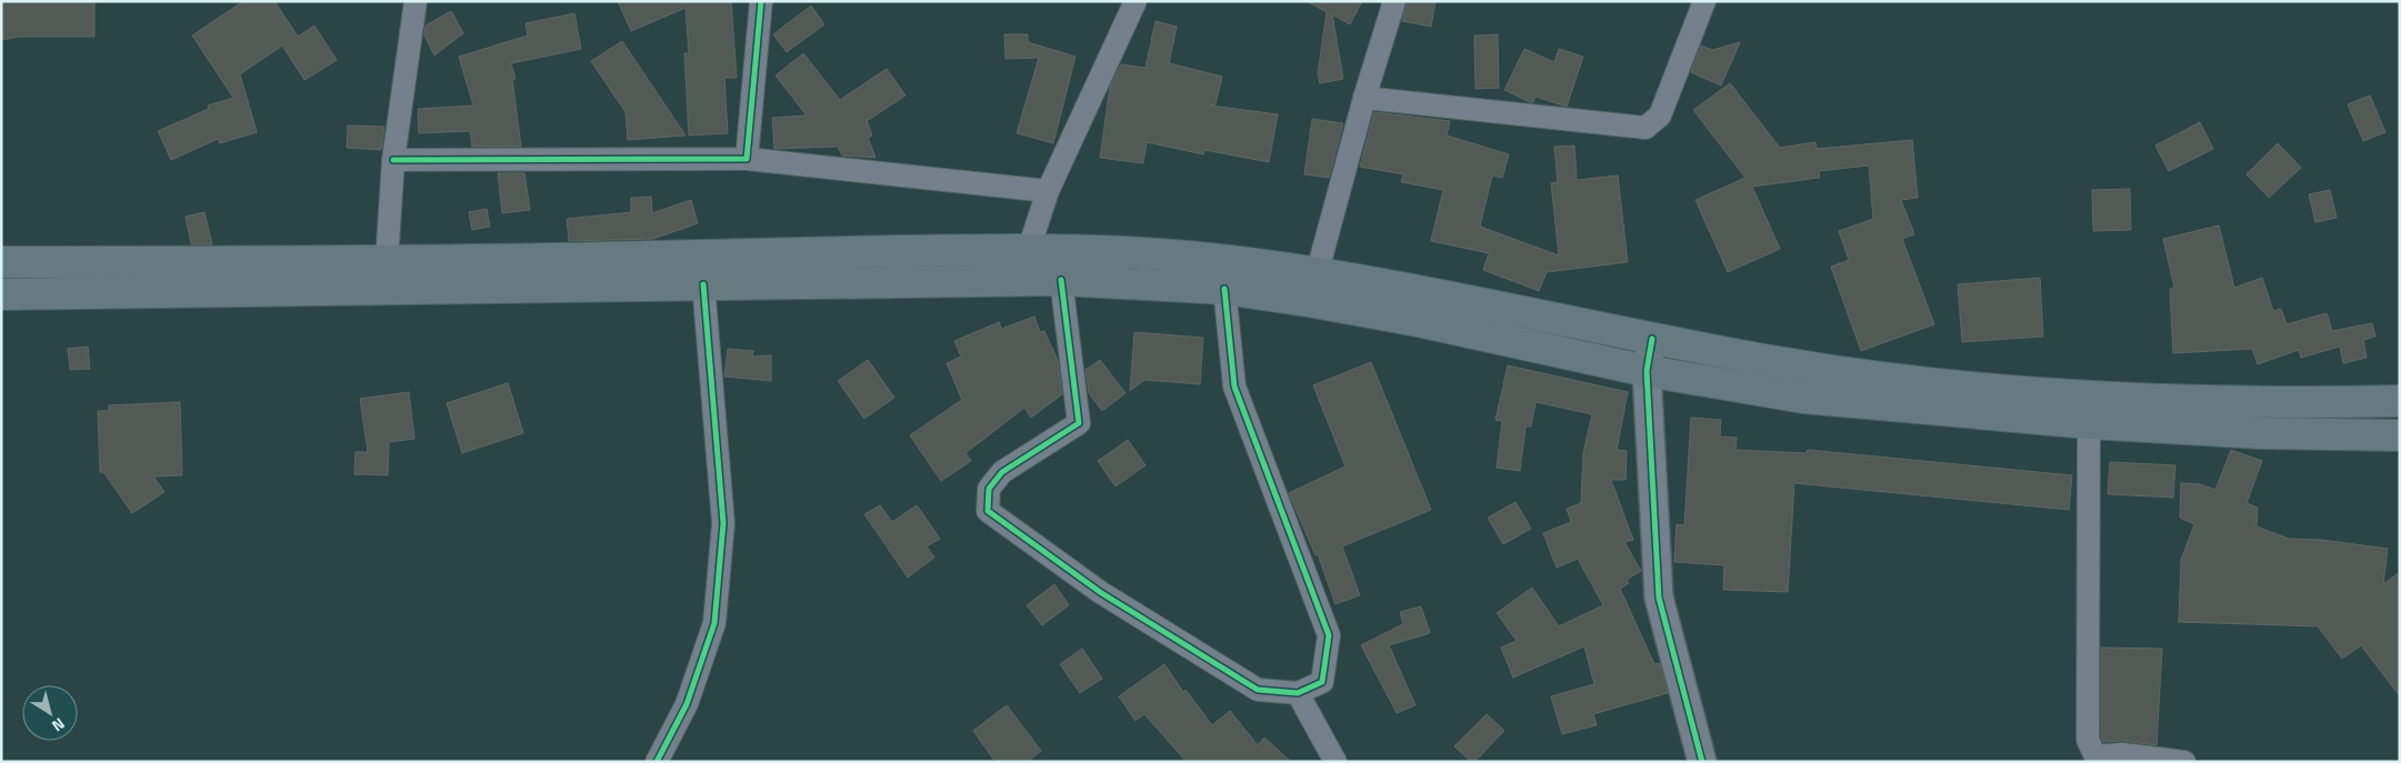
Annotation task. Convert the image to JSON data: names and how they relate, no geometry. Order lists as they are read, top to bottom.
{
  "north": "bottom right"
}
